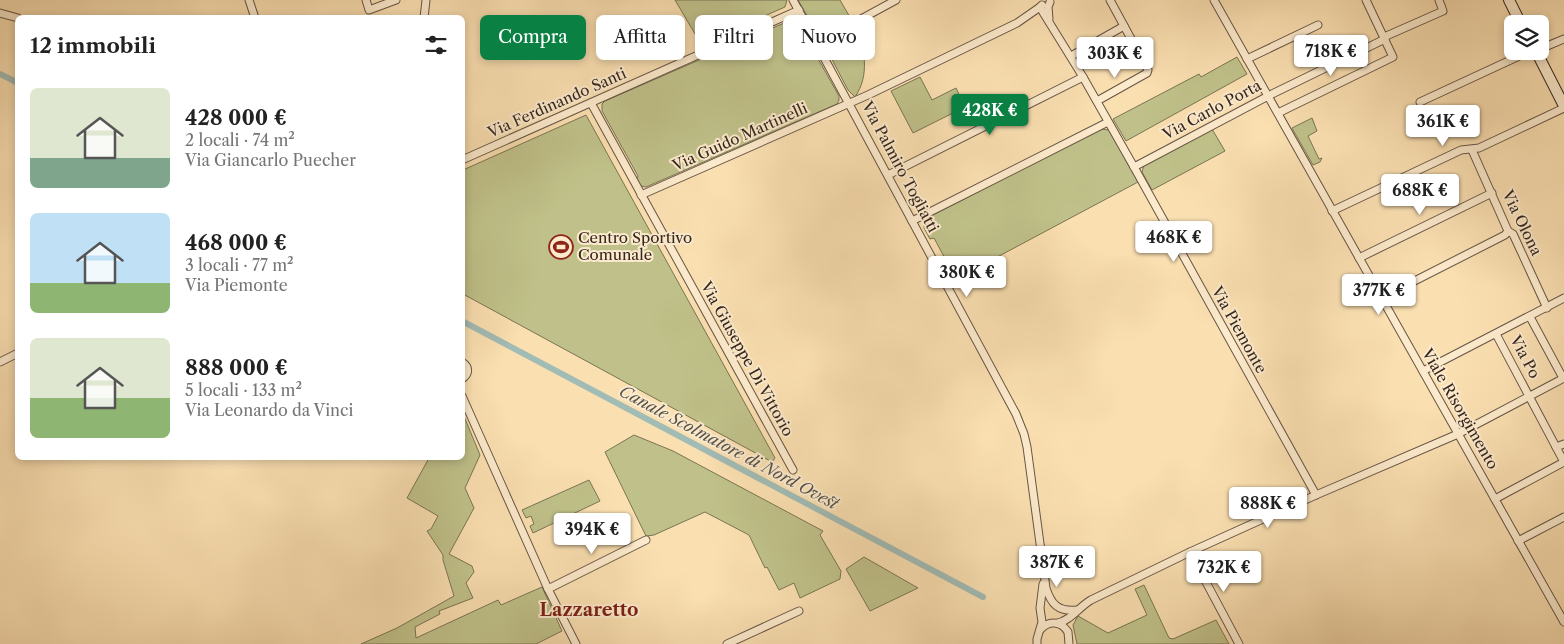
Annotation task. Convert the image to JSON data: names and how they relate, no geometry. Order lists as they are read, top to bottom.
{
  "streets": {
    "street": [
      "Via Ferdinando Santi",
      "Via Carlo Porta",
      "Via Guido Martinelli",
      "Via Palmiro Togliatti",
      "Via Olona",
      "Via Piemonte",
      "Via Po",
      "Via Giuseppe Di Vittorio",
      "Viale Risorgimento"
    ]
  },
  "crossings": [
    ["Via Ferdinando Santi", "Via Palmiro Togliatti"],
    ["Via Ferdinando Santi", "Via Giuseppe Di Vittorio"],
    ["Via Carlo Porta", "Via Piemonte"],
    ["Via Carlo Porta", "Viale Risorgimento"],
    ["Via Guido Martinelli", "Via Palmiro Togliatti"],
    ["Via Guido Martinelli", "Via Giuseppe Di Vittorio"]
  ],
  "districts": ["Lazzaretto"],
  "water": ["Canale Scolmatore di Nord Ovest"],
  "places": {
    "sports": ["Centro Sportivo Comunale"]
  },
  "page": {
    "chip": [
      "Compra",
      "Affitta",
      "Filtri",
      "Nuovo"
    ],
    "heading": "12 immobili",
    "price": [
      "718K €",
      "303K €",
      "428K €",
      "361K €",
      "688K €",
      "468K €",
      "380K €",
      "377K €",
      "888K €",
      "394K €",
      "387K €",
      "732K €"
    ],
    "list": [
      {
        "name": "428 000 €",
        "note": "2 locali · 74 m² · Via Giancarlo Puecher"
      },
      {
        "name": "468 000 €",
        "note": "3 locali · 77 m² · Via Piemonte"
      },
      {
        "name": "888 000 €",
        "note": "5 locali · 133 m² · Via Leonardo da Vinci"
      }
    ]
  }
}
